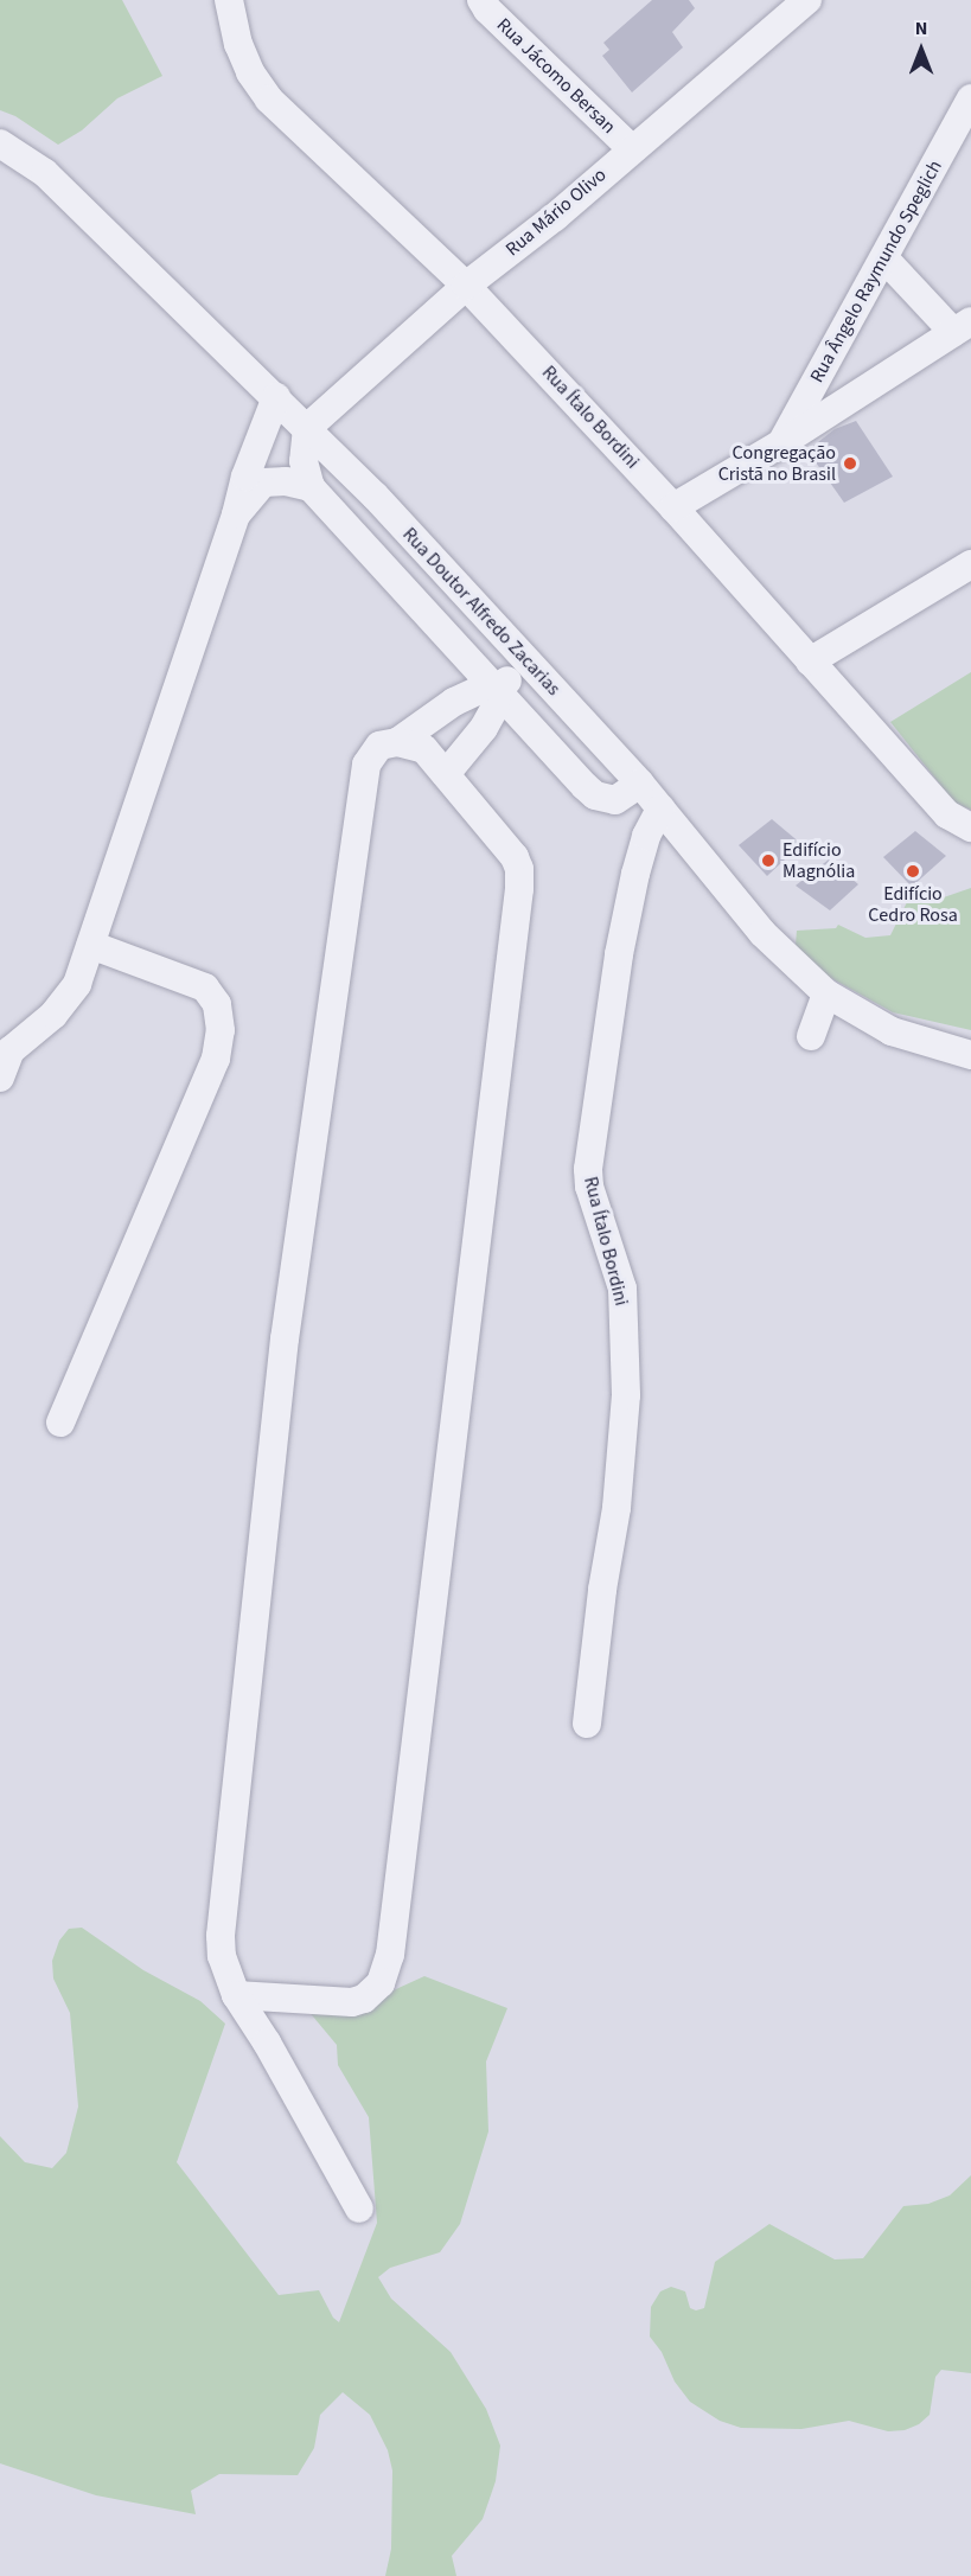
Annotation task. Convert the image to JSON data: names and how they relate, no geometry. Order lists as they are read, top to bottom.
{
  "streets": {
    "street": [
      "Rua Jácomo Bersan",
      "Rua Mário Olivo",
      "Rua Ângelo Raymundo Speglich",
      "Rua Ítalo Bordini",
      "Rua Doutor Alfredo Zacarias"
    ]
  },
  "crossings": [
    ["Rua Jácomo Bersan", "Rua Mário Olivo"],
    ["Rua Mário Olivo", "Rua Ítalo Bordini"],
    ["Rua Mário Olivo", "Rua Doutor Alfredo Zacarias"],
    ["Rua Ítalo Bordini", "Rua Doutor Alfredo Zacarias"]
  ],
  "places": ["Congregação Cristã no Brasil", "Edifício Magnólia", "Edifício Cedro Rosa"],
  "north": "top"
}
